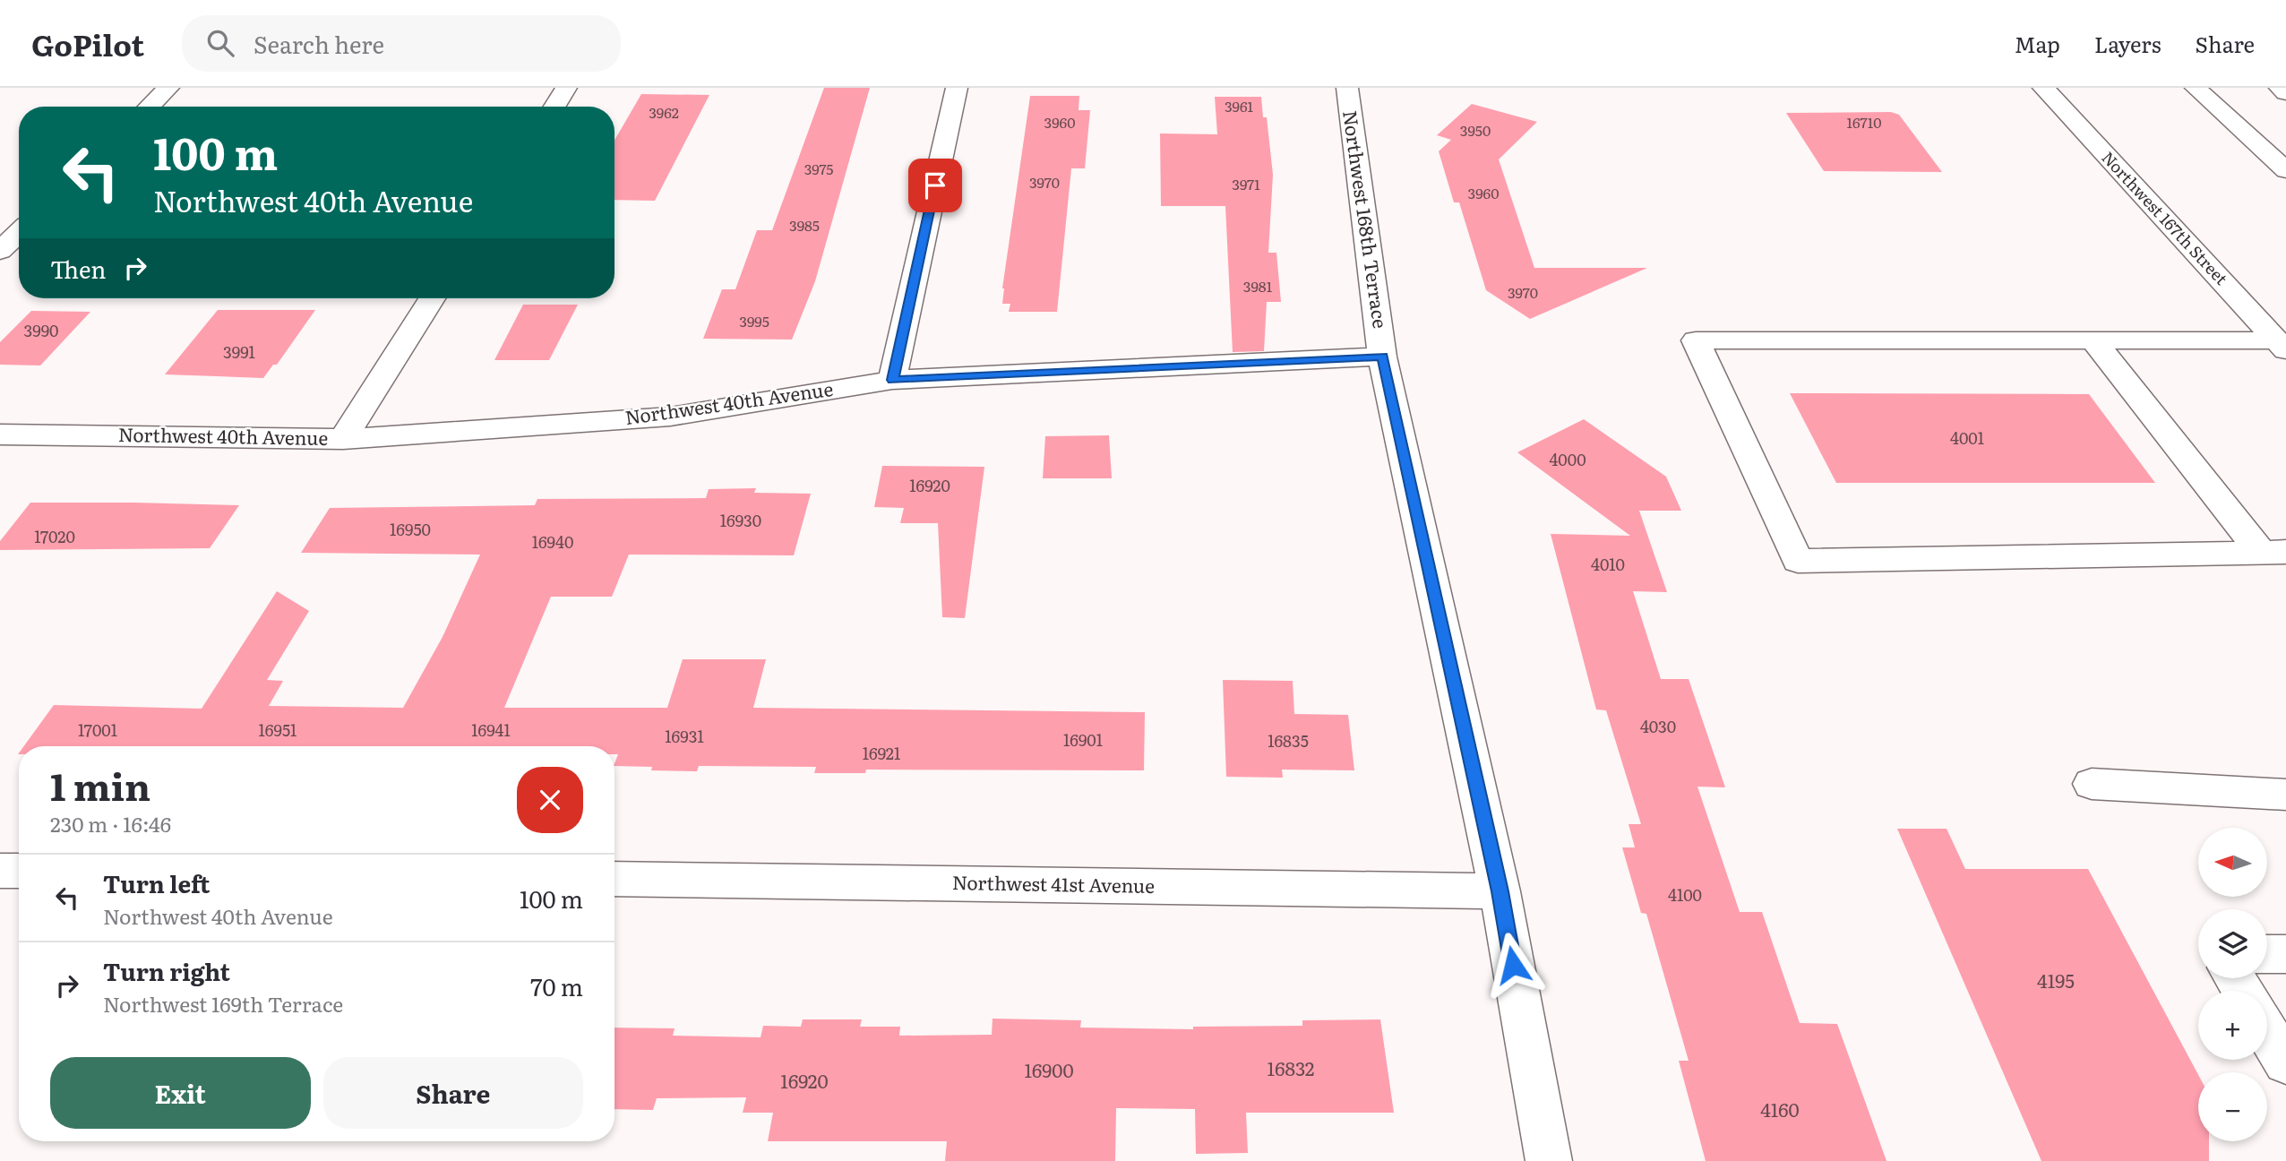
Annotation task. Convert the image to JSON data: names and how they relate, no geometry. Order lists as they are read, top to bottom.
{
  "streets": {
    "main road": [
      "Northwest 167th Street",
      "Northwest 168th Terrace",
      "Northwest 40th Avenue",
      "Northwest 41st Avenue"
    ]
  },
  "crossings": [
    ["Northwest 168th Terrace", "Northwest 40th Avenue"],
    ["Northwest 168th Terrace", "Northwest 41st Avenue"]
  ],
  "house_numbers": [
    "3961",
    "3962",
    "3960",
    "16710",
    "3950",
    "3975",
    "3970",
    "3971",
    "3960",
    "3985",
    "3981",
    "3970",
    "3995",
    "3990",
    "3991",
    "4001",
    "4000",
    "16920",
    "16930",
    "16950",
    "17020",
    "16940",
    "4010",
    "4030",
    "17001",
    "16951",
    "16941",
    "16931",
    "16901",
    "16835",
    "16921",
    "4100",
    "4195",
    "16832",
    "16900",
    "16920",
    "4160"
  ],
  "north": "left",
  "page": {
    "header": "GoPilot",
    "search": "Search here",
    "nav": ["Map", "Layers", "Share"],
    "turn": ["100 m", "Northwest 40th Avenue"],
    "then": "Then",
    "heading": ["1 min", "230 m · 16:46"],
    "map_buttons": ["+", "−"],
    "list": [
      {
        "name": "Turn left",
        "note": "Northwest 40th Avenue",
        "value": "100 m"
      },
      {
        "name": "Turn right",
        "note": "Northwest 169th Terrace",
        "value": "70 m"
      }
    ],
    "buttons": ["Exit", "Share"]
  }
}
